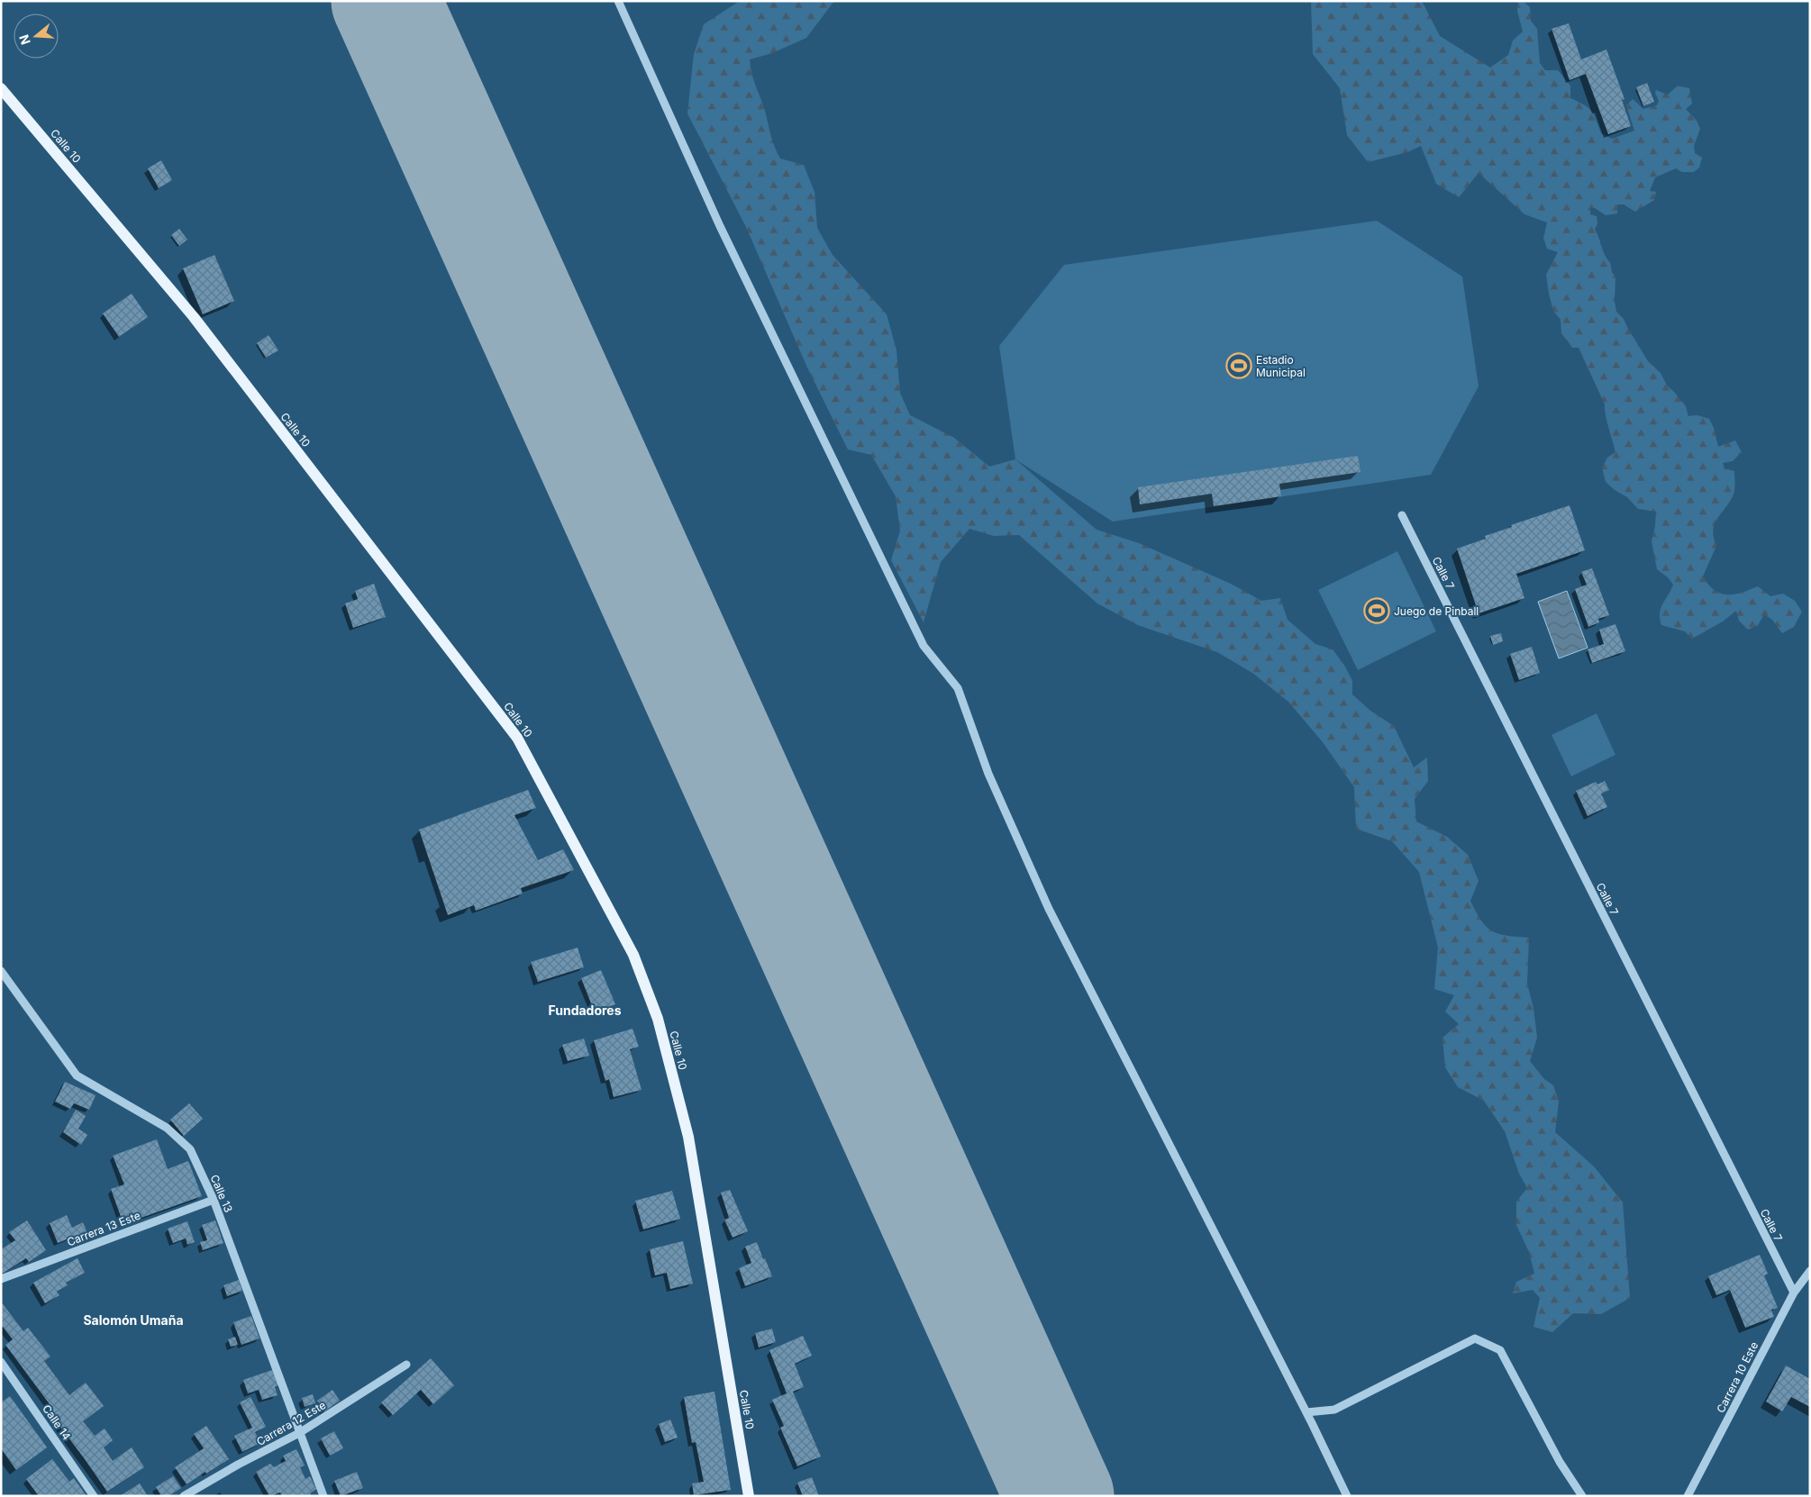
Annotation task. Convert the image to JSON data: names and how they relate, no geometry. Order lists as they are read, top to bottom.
{
  "streets": {
    "main road": ["Calle 10"],
    "street": [
      "Calle 7",
      "Calle 13",
      "Carrera 13 Este",
      "Carrera 10 Este",
      "Calle 14",
      "Carrera 12 Este"
    ]
  },
  "crossings": [
    ["Calle 7", "Carrera 10 Este"],
    ["Calle 13", "Carrera 13 Este"],
    ["Calle 13", "Carrera 12 Este"]
  ],
  "districts": ["Fundadores", "Salomón Umaña"],
  "places": {
    "sports": ["Estadio Municipal", "Juego de Pinball"]
  },
  "north": "left"
}
